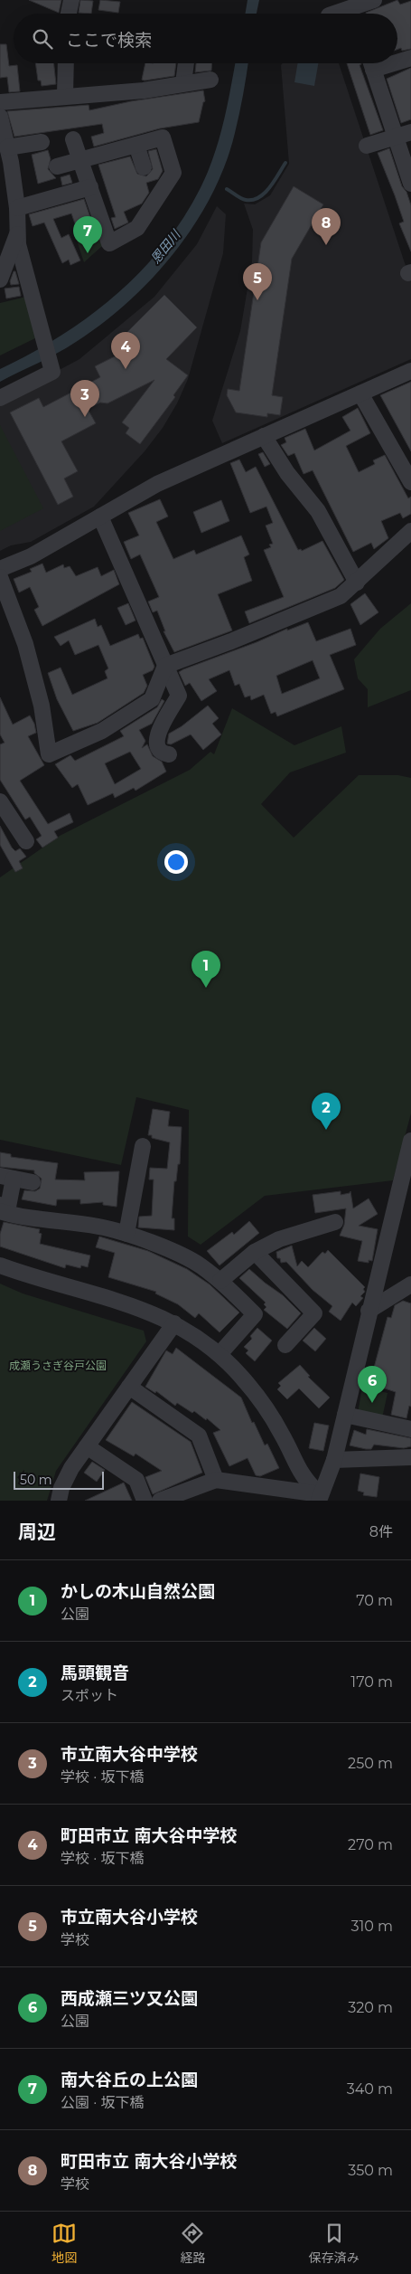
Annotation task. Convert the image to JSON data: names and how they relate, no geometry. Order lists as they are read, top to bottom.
{
  "water": ["恩田川"],
  "parks": ["成瀬うさぎ谷戸公園"],
  "scale_bar": "50 m",
  "page": {
    "search": "ここで検索",
    "pins": [
      "8",
      "7",
      "5",
      "4",
      "3",
      "1",
      "2",
      "6"
    ],
    "scale": "50 m",
    "heading": ["周辺", "8件"],
    "list": [
      {
        "mark": "1",
        "name": "かしの木山自然公園",
        "note": "公園",
        "value": "70 m"
      },
      {
        "mark": "2",
        "name": "馬頭観音",
        "note": "スポット",
        "value": "170 m"
      },
      {
        "mark": "3",
        "name": "市立南大谷中学校",
        "note": "学校 · 坂下橋",
        "value": "250 m"
      },
      {
        "mark": "4",
        "name": "町田市立 南大谷中学校",
        "note": "学校 · 坂下橋",
        "value": "270 m"
      },
      {
        "mark": "5",
        "name": "市立南大谷小学校",
        "note": "学校",
        "value": "310 m"
      },
      {
        "mark": "6",
        "name": "西成瀬三ツ又公園",
        "note": "公園",
        "value": "320 m"
      },
      {
        "mark": "7",
        "name": "南大谷丘の上公園",
        "note": "公園 · 坂下橋",
        "value": "340 m"
      },
      {
        "mark": "8",
        "name": "町田市立 南大谷小学校",
        "note": "学校",
        "value": "350 m"
      }
    ],
    "nav": ["地図", "経路", "保存済み"]
  }
}
